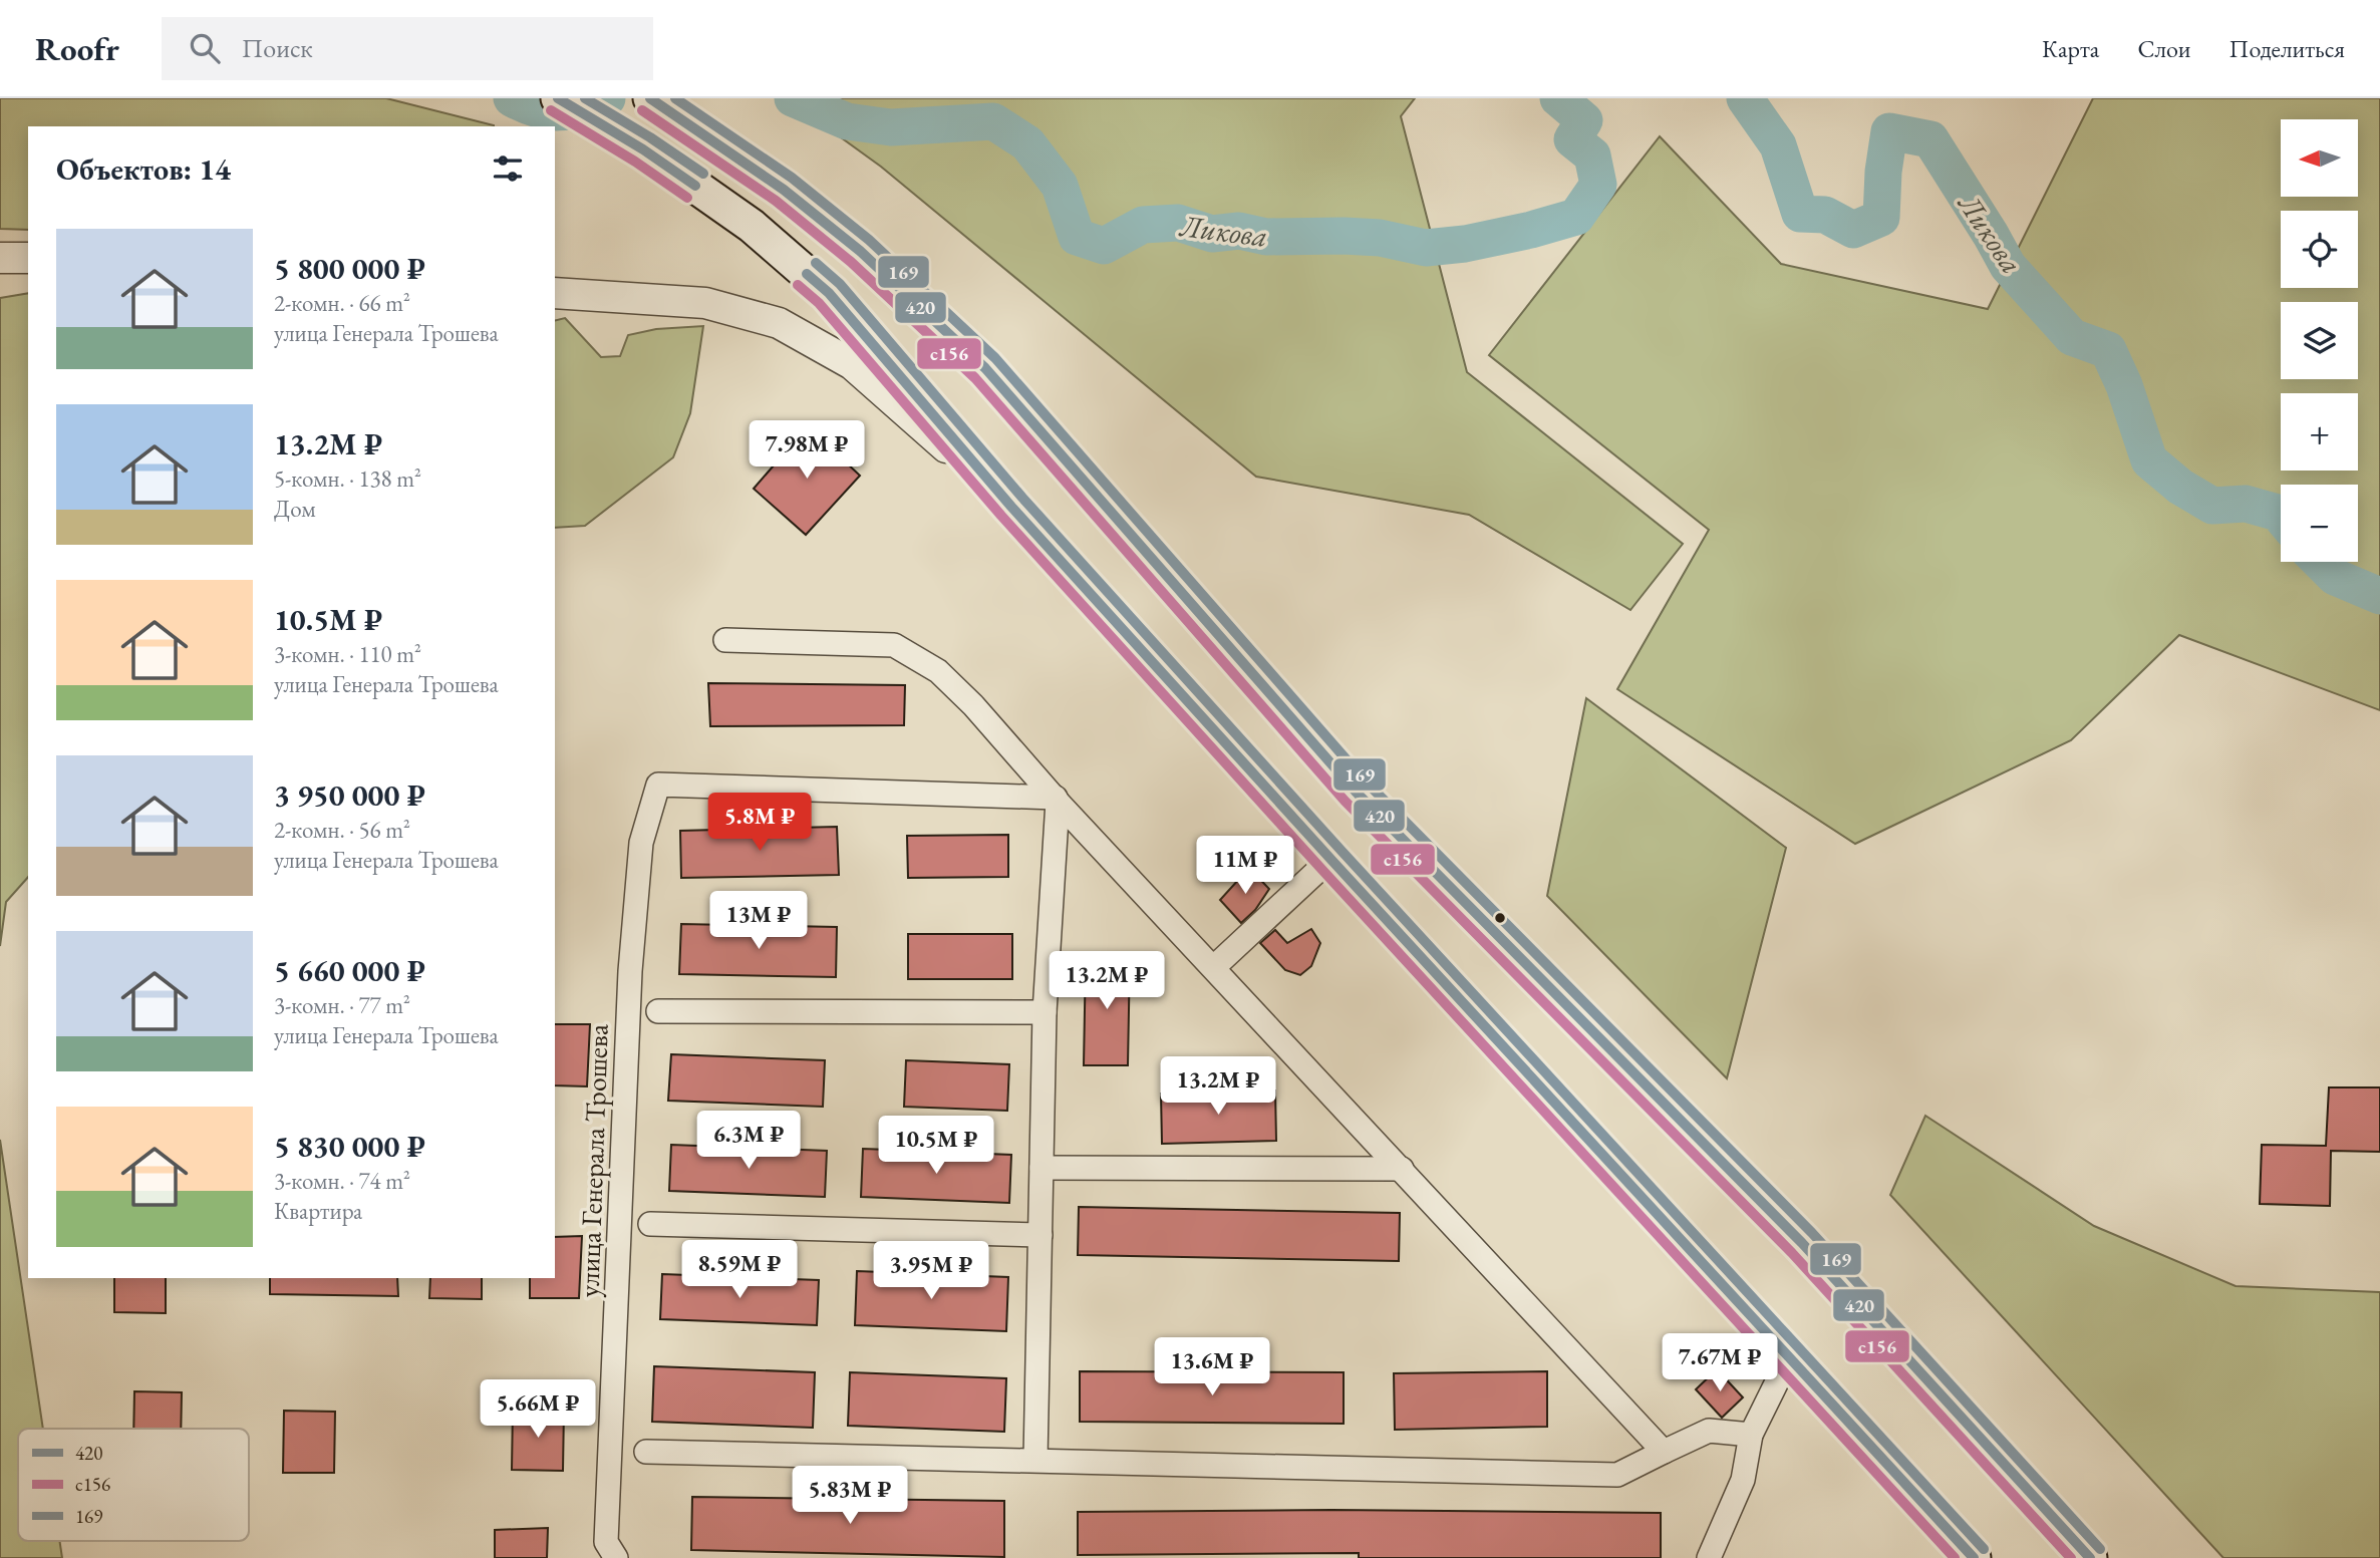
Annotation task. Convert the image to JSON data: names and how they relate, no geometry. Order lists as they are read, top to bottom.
{
  "streets": {
    "street": ["улица Генерала Трошева"]
  },
  "water": ["Ликова"],
  "lines": ["transit line 420", "transit line 169", "transit line с156"],
  "legend": ["420", "с156", "169"],
  "north": "left",
  "page": {
    "header": "Roofr",
    "search": "Поиск",
    "nav": ["Карта", "Слои", "Поделиться"],
    "map_buttons": ["+", "−"],
    "heading": "Объектов: 14",
    "list": [
      {
        "name": "5 800 000 ₽",
        "note": "2-комн. · 66 m² · улица Генерала Трошева"
      },
      {
        "name": "13.2M ₽",
        "note": "5-комн. · 138 m² · Дом"
      },
      {
        "name": "10.5M ₽",
        "note": "3-комн. · 110 m² · улица Генерала Трошева"
      },
      {
        "name": "3 950 000 ₽",
        "note": "2-комн. · 56 m² · улица Генерала Трошева"
      },
      {
        "name": "5 660 000 ₽",
        "note": "3-комн. · 77 m² · улица Генерала Трошева"
      },
      {
        "name": "5 830 000 ₽",
        "note": "3-комн. · 74 m² · Квартира"
      }
    ],
    "price": [
      "7.98M ₽",
      "5.8M ₽",
      "11M ₽",
      "13M ₽",
      "13.2M ₽",
      "13.2M ₽",
      "6.3M ₽",
      "10.5M ₽",
      "8.59M ₽",
      "3.95M ₽",
      "7.67M ₽",
      "13.6M ₽",
      "5.66M ₽",
      "5.83M ₽"
    ]
  }
}
